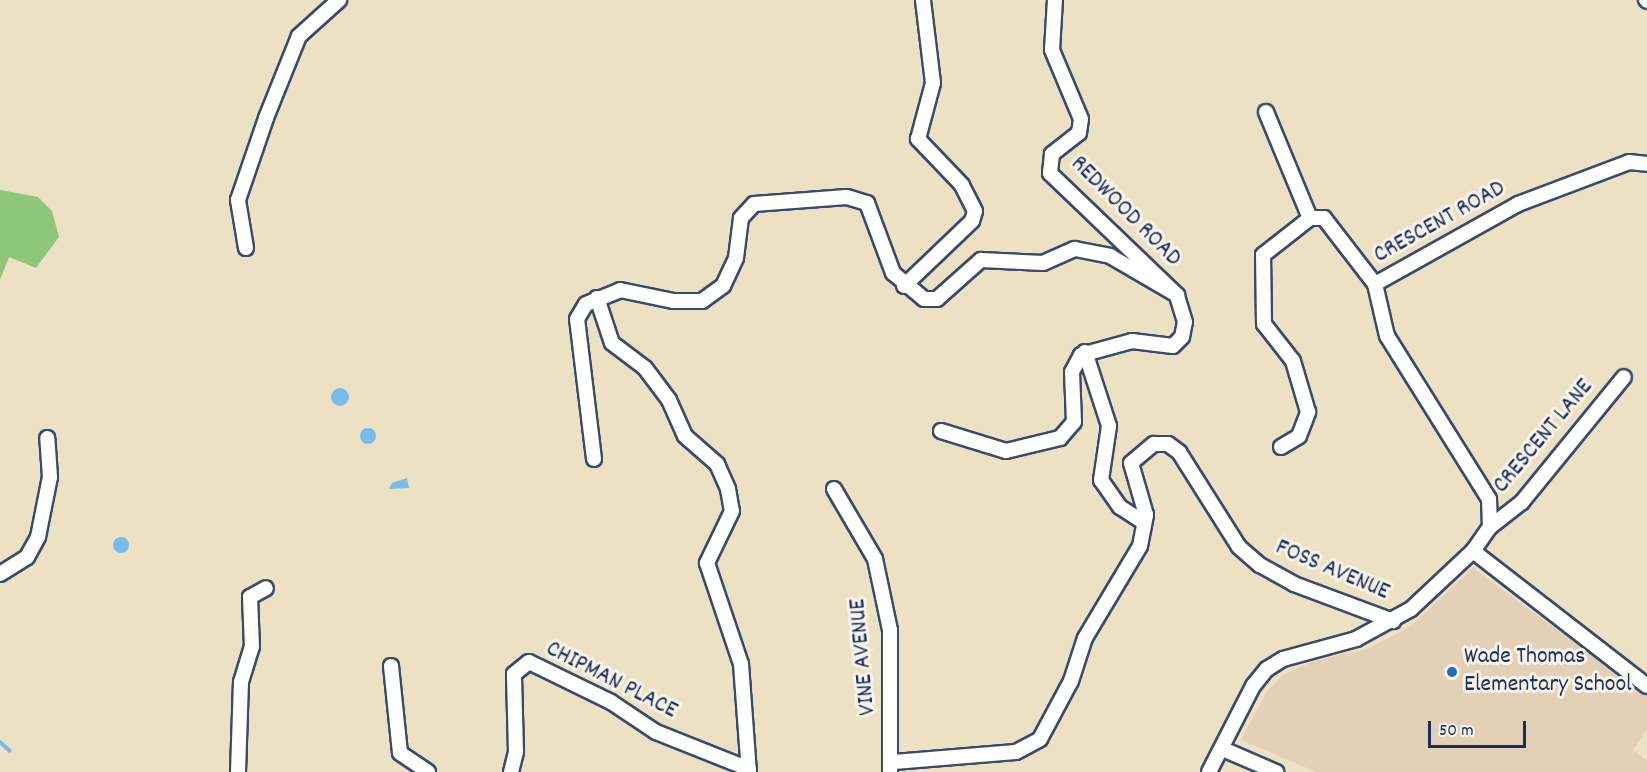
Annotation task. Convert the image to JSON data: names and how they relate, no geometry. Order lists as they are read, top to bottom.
{
  "streets": {
    "street": [
      "REDWOOD ROAD",
      "CRESCENT ROAD",
      "CRESCENT LANE",
      "FOSS AVENUE",
      "VINE AVENUE",
      "CHIPMAN PLACE"
    ]
  },
  "crossings": [
    ["CRESCENT ROAD", "CRESCENT LANE"],
    ["CRESCENT LANE", "FOSS AVENUE"]
  ],
  "places": ["Wade Thomas Elementary School"],
  "scale_bar": "50 m"
}
